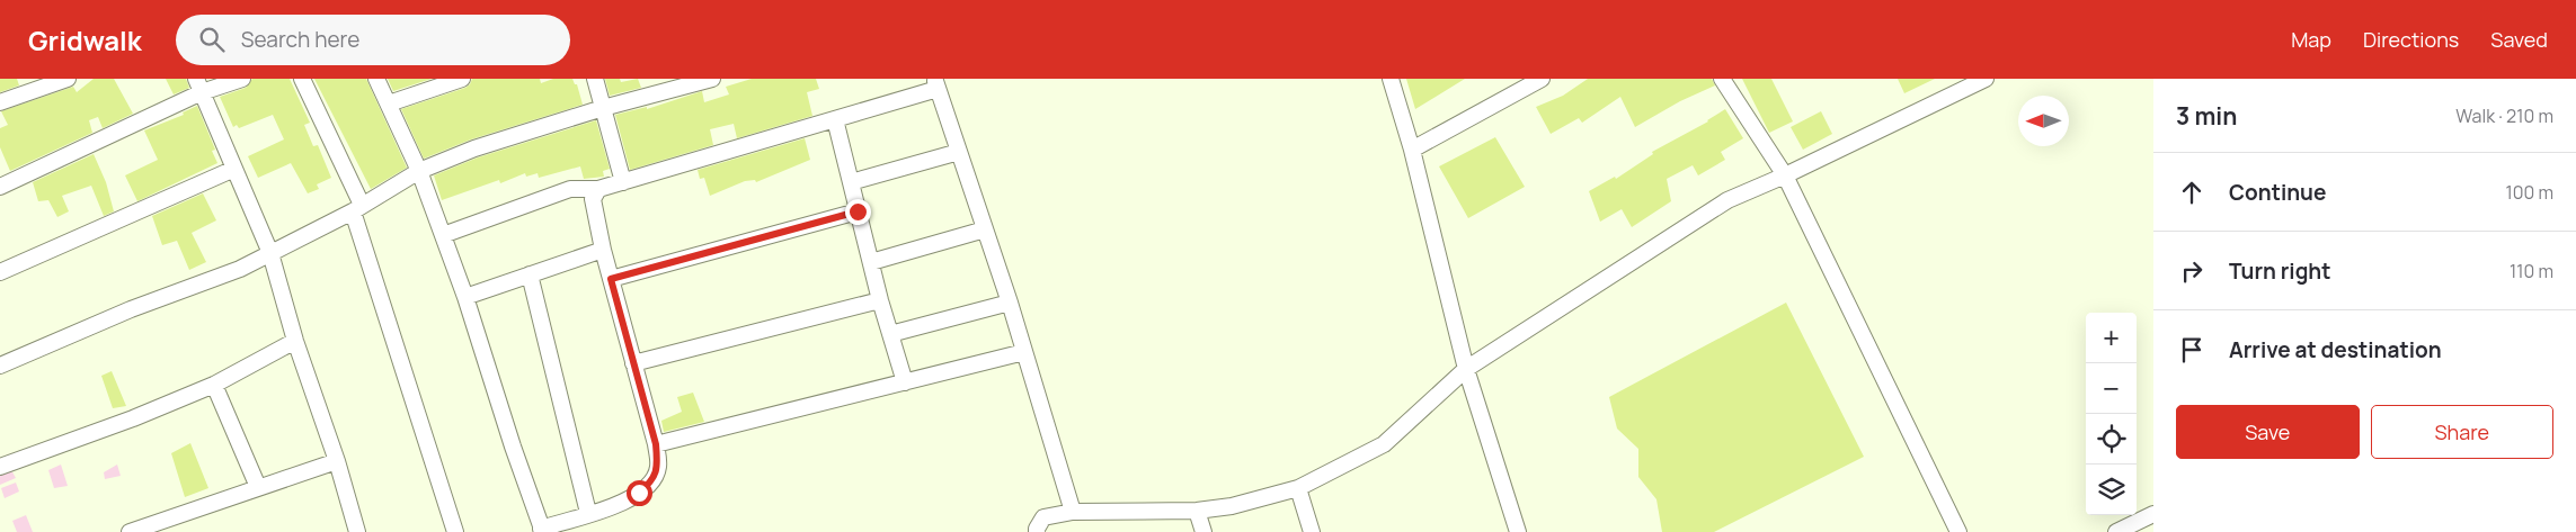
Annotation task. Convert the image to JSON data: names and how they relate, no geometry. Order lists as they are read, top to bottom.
{
  "north": "left",
  "page": {
    "header": "Gridwalk",
    "search": "Search here",
    "nav": ["Map", "Directions", "Saved"],
    "heading": ["3 min", "Walk · 210 m"],
    "list": [
      ["Continue", "100 m"],
      ["Turn right", "110 m"],
      "Arrive at destination"
    ],
    "map_buttons": ["+", "−"],
    "buttons": ["Save", "Share"]
  }
}
